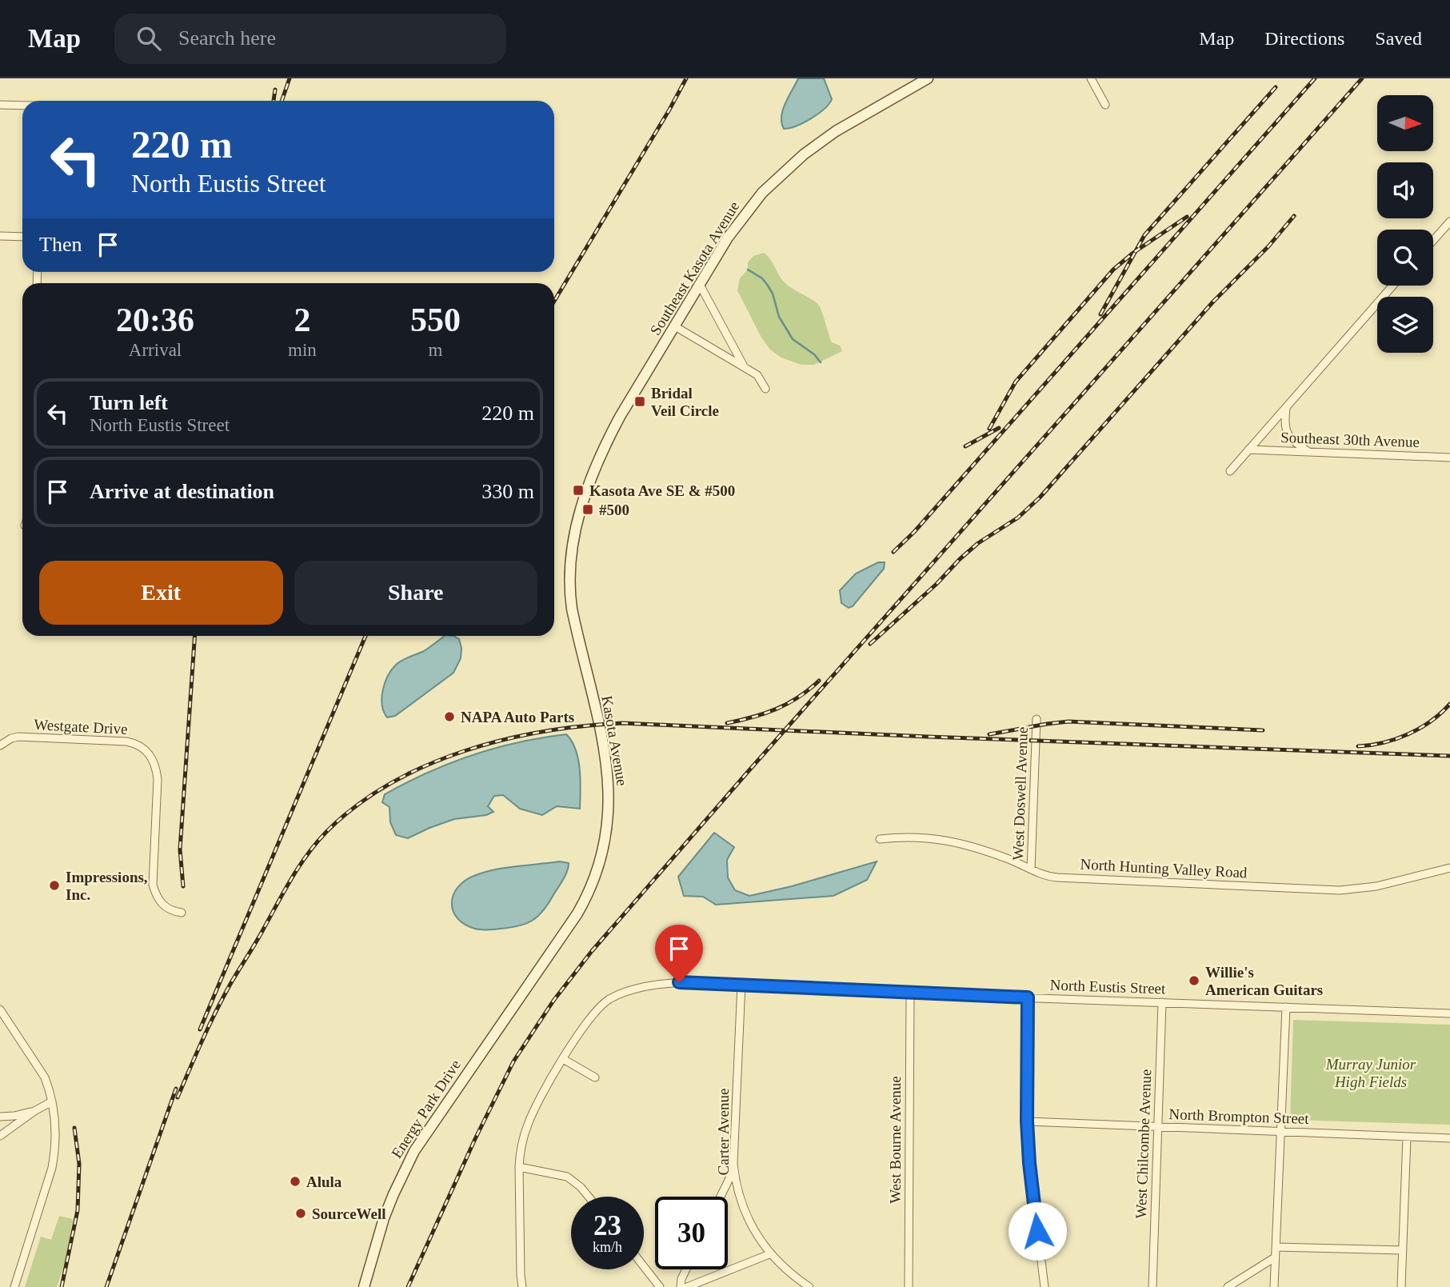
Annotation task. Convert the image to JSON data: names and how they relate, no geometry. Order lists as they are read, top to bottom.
{
  "streets": {
    "street": [
      "Southeast Kasota Avenue",
      "Southeast 30th Avenue",
      "Westgate Drive",
      "Kasota Avenue",
      "West Doswell Avenue",
      "North Hunting Valley Road",
      "North Eustis Street",
      "Energy Park Drive",
      "North Brompton Street",
      "Carter Avenue",
      "West Bourne Avenue",
      "West Chilcombe Avenue"
    ]
  },
  "crossings": [
    ["Southeast Kasota Avenue", "Kasota Avenue"],
    ["Kasota Avenue", "Energy Park Drive"],
    ["West Doswell Avenue", "North Hunting Valley Road"],
    ["North Eustis Street", "Carter Avenue"],
    ["North Eustis Street", "West Bourne Avenue"],
    ["North Eustis Street", "West Chilcombe Avenue"],
    ["North Brompton Street", "West Chilcombe Avenue"]
  ],
  "parks": ["Murray Junior High Fields"],
  "places": {
    "transit": ["Bridal Veil Circle", "Kasota Ave SE & #500", "#500"],
    "other": [
      "NAPA Auto Parts",
      "Impressions, Inc.",
      "Willie's American Guitars",
      "Alula",
      "SourceWell"
    ]
  },
  "north": "right",
  "page": {
    "header": "Map",
    "search": "Search here",
    "nav": ["Map", "Directions", "Saved"],
    "turn": ["220 m", "North Eustis Street"],
    "then": "Then",
    "eta": [
      "20:36",
      "Arrival",
      "2",
      "min",
      "550",
      "m"
    ],
    "list": [
      {
        "name": "Turn left",
        "note": "North Eustis Street",
        "value": "220 m"
      },
      {
        "name": "Arrive at destination",
        "value": "330 m"
      }
    ],
    "buttons": ["Exit", "Share"],
    "speed": "23 km/h",
    "limit": "30"
  }
}
